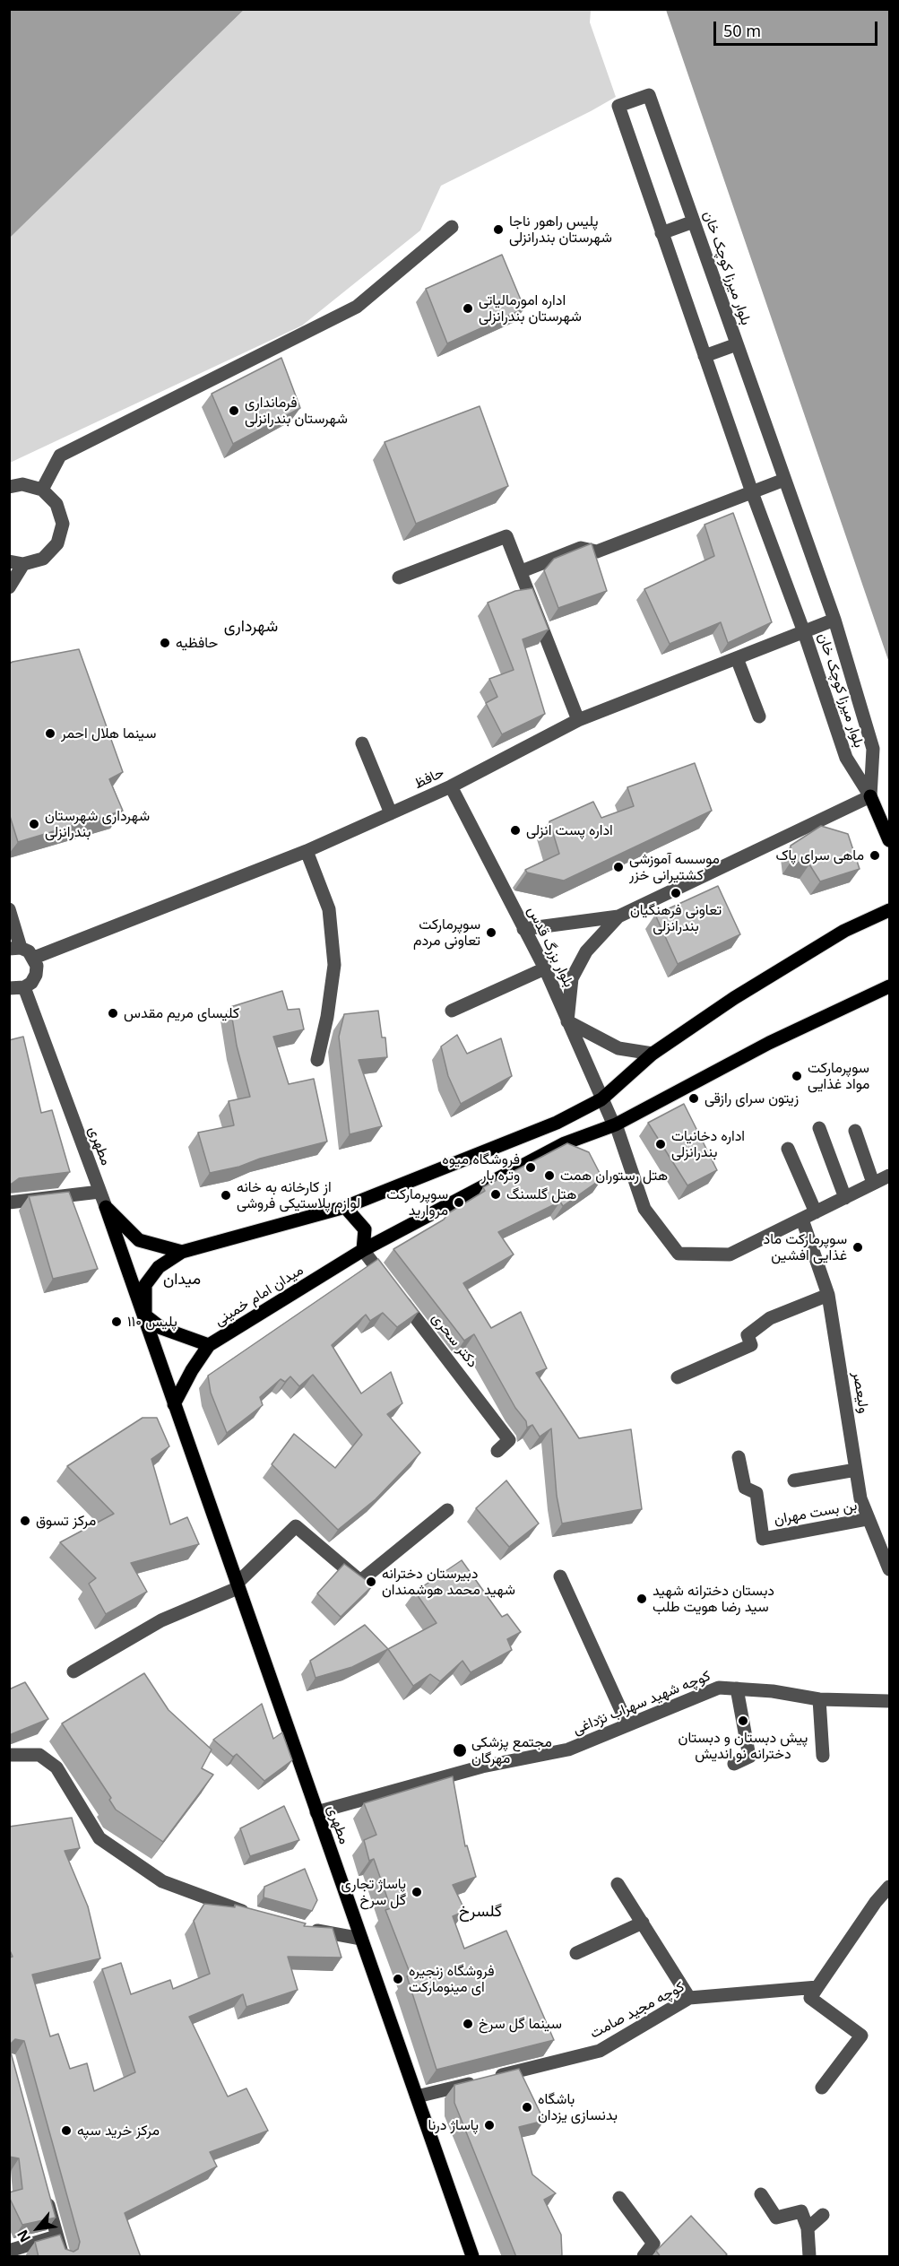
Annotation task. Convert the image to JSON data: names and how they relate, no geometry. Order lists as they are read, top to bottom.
{
  "streets": {
    "main road": ["مطهری", "میدان امام خمینی"],
    "street": [
      "بلوار میرزا کوچک خان",
      "حافظ",
      "بلوار بزرگ قدس",
      "دکتر سحری",
      "ولیعصر",
      "بن بست مهران",
      "کوچه شهید سهراب نژداغی",
      "کوچه مجید صامت"
    ]
  },
  "crossings": [
    ["بلوار میرزا کوچک خان", "حافظ"],
    ["حافظ", "بلوار بزرگ قدس"],
    ["بلوار بزرگ قدس", "میدان امام خمینی"],
    ["بلوار بزرگ قدس", "ولیعصر"],
    ["مطهری", "میدان امام خمینی"],
    ["مطهری", "کوچه شهید سهراب نژداغی"],
    ["مطهری", "کوچه مجید صامت"],
    ["میدان امام خمینی", "دکتر سحری"],
    ["ولیعصر", "بن بست مهران"]
  ],
  "districts": ["شهرداری", "میدان", "گلسرخ"],
  "places": [
    "پلیس راهور ناجا شهرستان بندرانزلی",
    "اداره امورمالیاتی شهرستان بندرانزلی",
    "فرمانداری شهرستان بندرانزلی",
    "حافظیه",
    "سینما هلال احمر",
    "شهرداری شهرستان بندرانزلی",
    "اداره پست انزلی",
    "ماهی سرای پاک",
    "موسسه آموزشی کشتیرانی خزر",
    "تعاونی فرهنگیان بندرانزلی",
    "سوپرمارکت تعاونی مردم",
    "کلیسای مریم مقدس",
    "سوپرمارکت مواد غذایی",
    "زیتون سرای رازقی",
    "اداره دخانیات بندرانزلی",
    "فروشگاه میوه وتره بار",
    "هتل رستوران همت",
    "هتل گلسنگ",
    "از کارخانه به خانه لوازم پلاستیکی فروشی",
    "سوپرمارکت مروارید",
    "سوپرمارکت ماد غذایی افشین",
    "پلیس ۱۱۰",
    "مرکز تسوق",
    "دبیرستان دخترانه شهید محمد هوشمندان",
    "دبستان دخترانه شهید سید رضا هویت طلب",
    "پیش دبستان و دبستان دخترانه نو اندیش",
    "مجتمع پزشکی مهرگان",
    "پاساژ تجاری گل سرخ",
    "فروشگاه زنجیره ای مینومارکت",
    "سینما گل سرخ",
    "باشگاه بدنسازی یزدان",
    "پاساژ درنا",
    "مرکز خرید سپه"
  ],
  "scale_bar": "50 m",
  "north": "bottom left"
}
